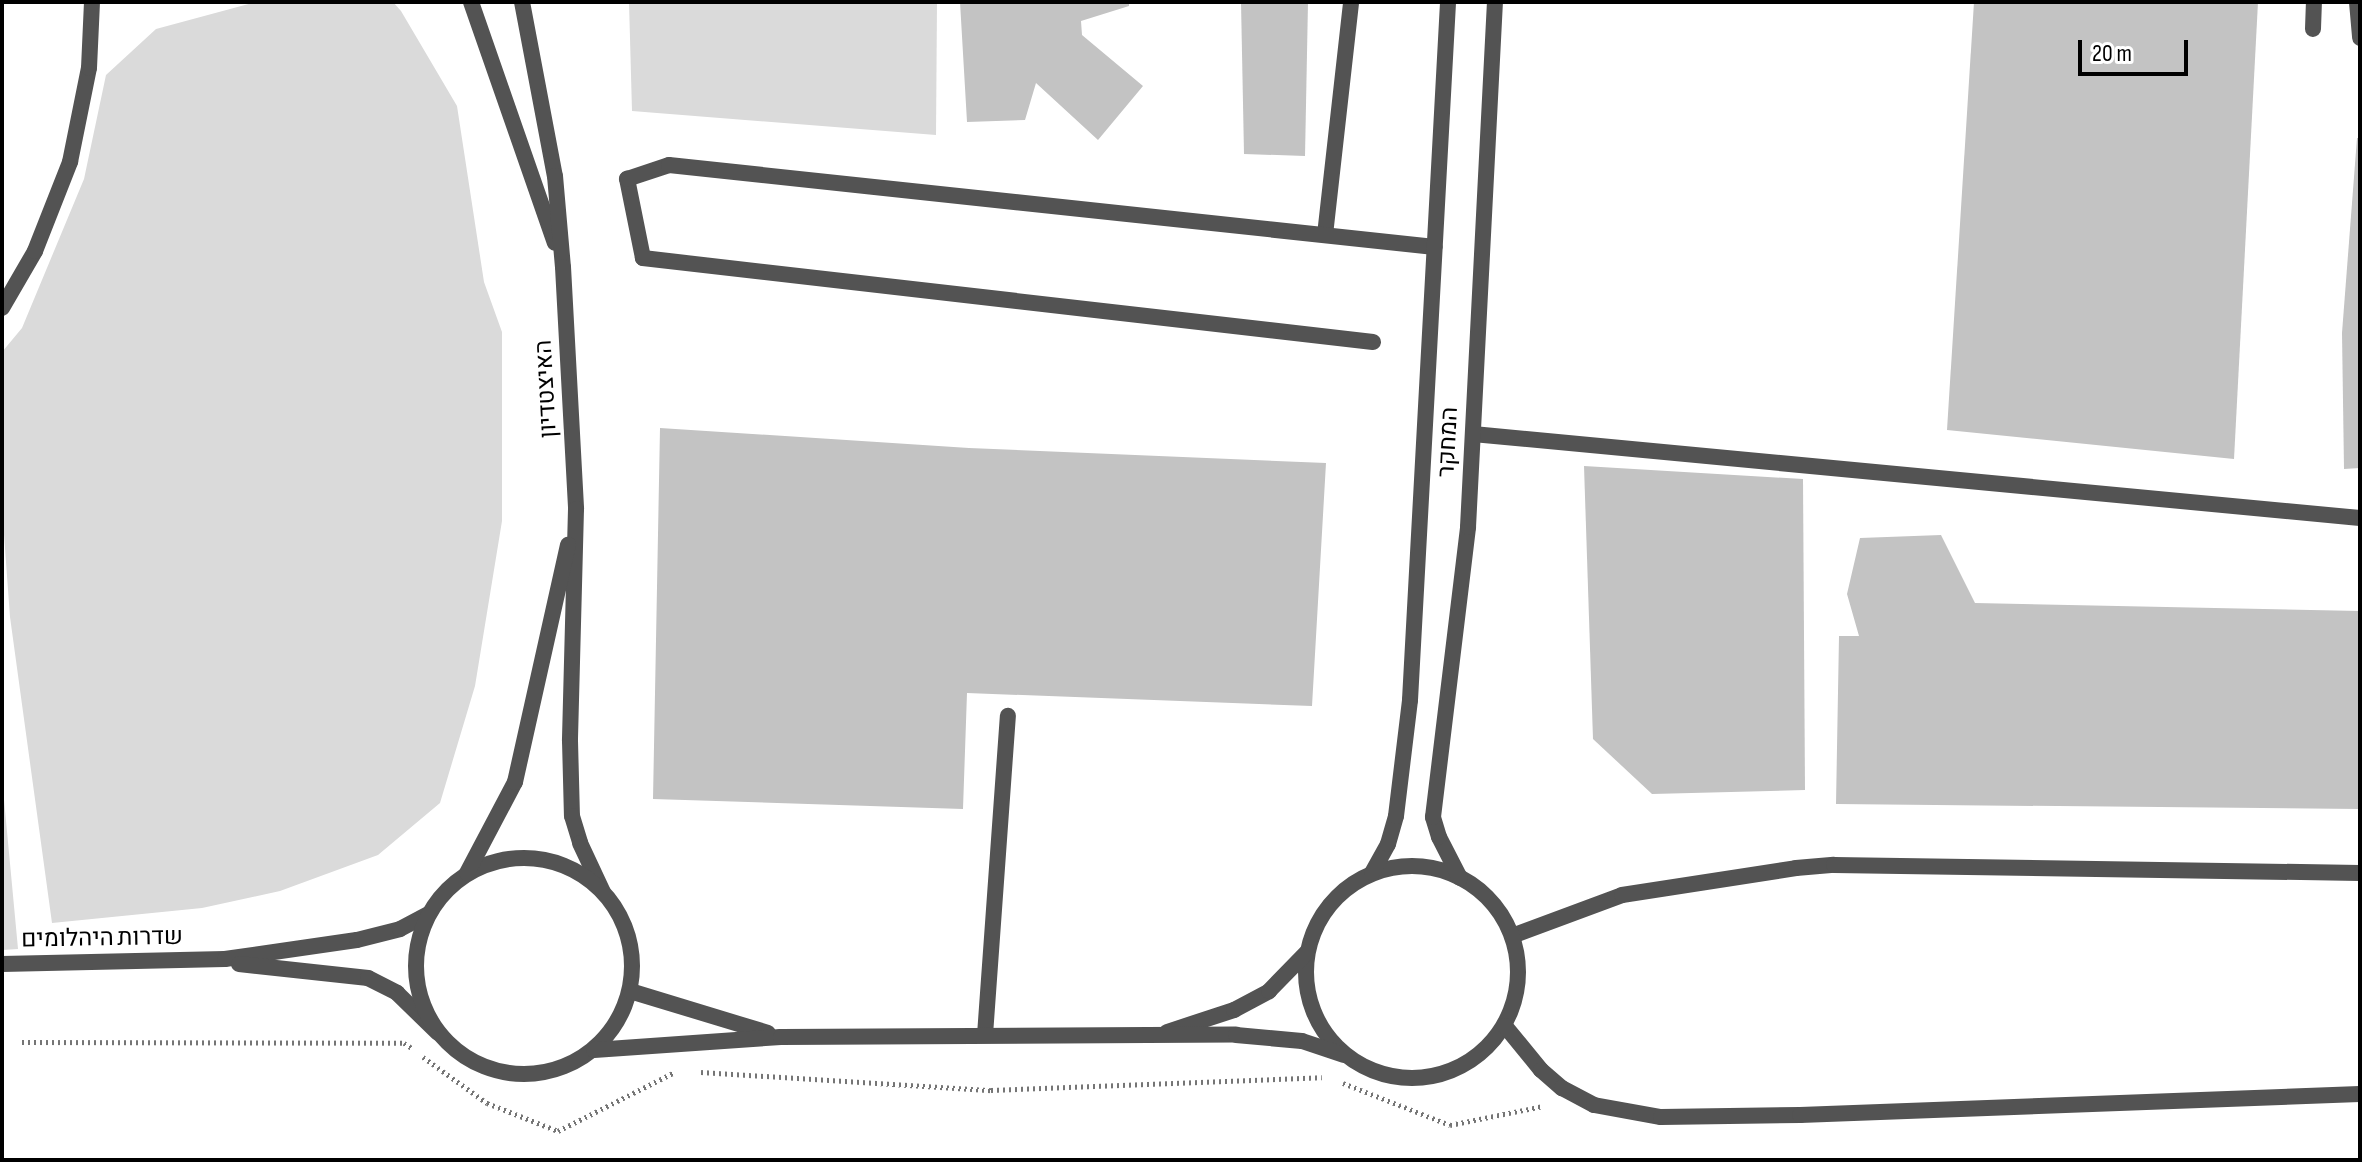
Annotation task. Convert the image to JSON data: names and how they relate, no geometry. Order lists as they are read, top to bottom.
{
  "streets": {
    "street": ["האיצטדיון", "המחקר", "שדרות היהלומים"]
  },
  "scale_bar": "20 m"
}
